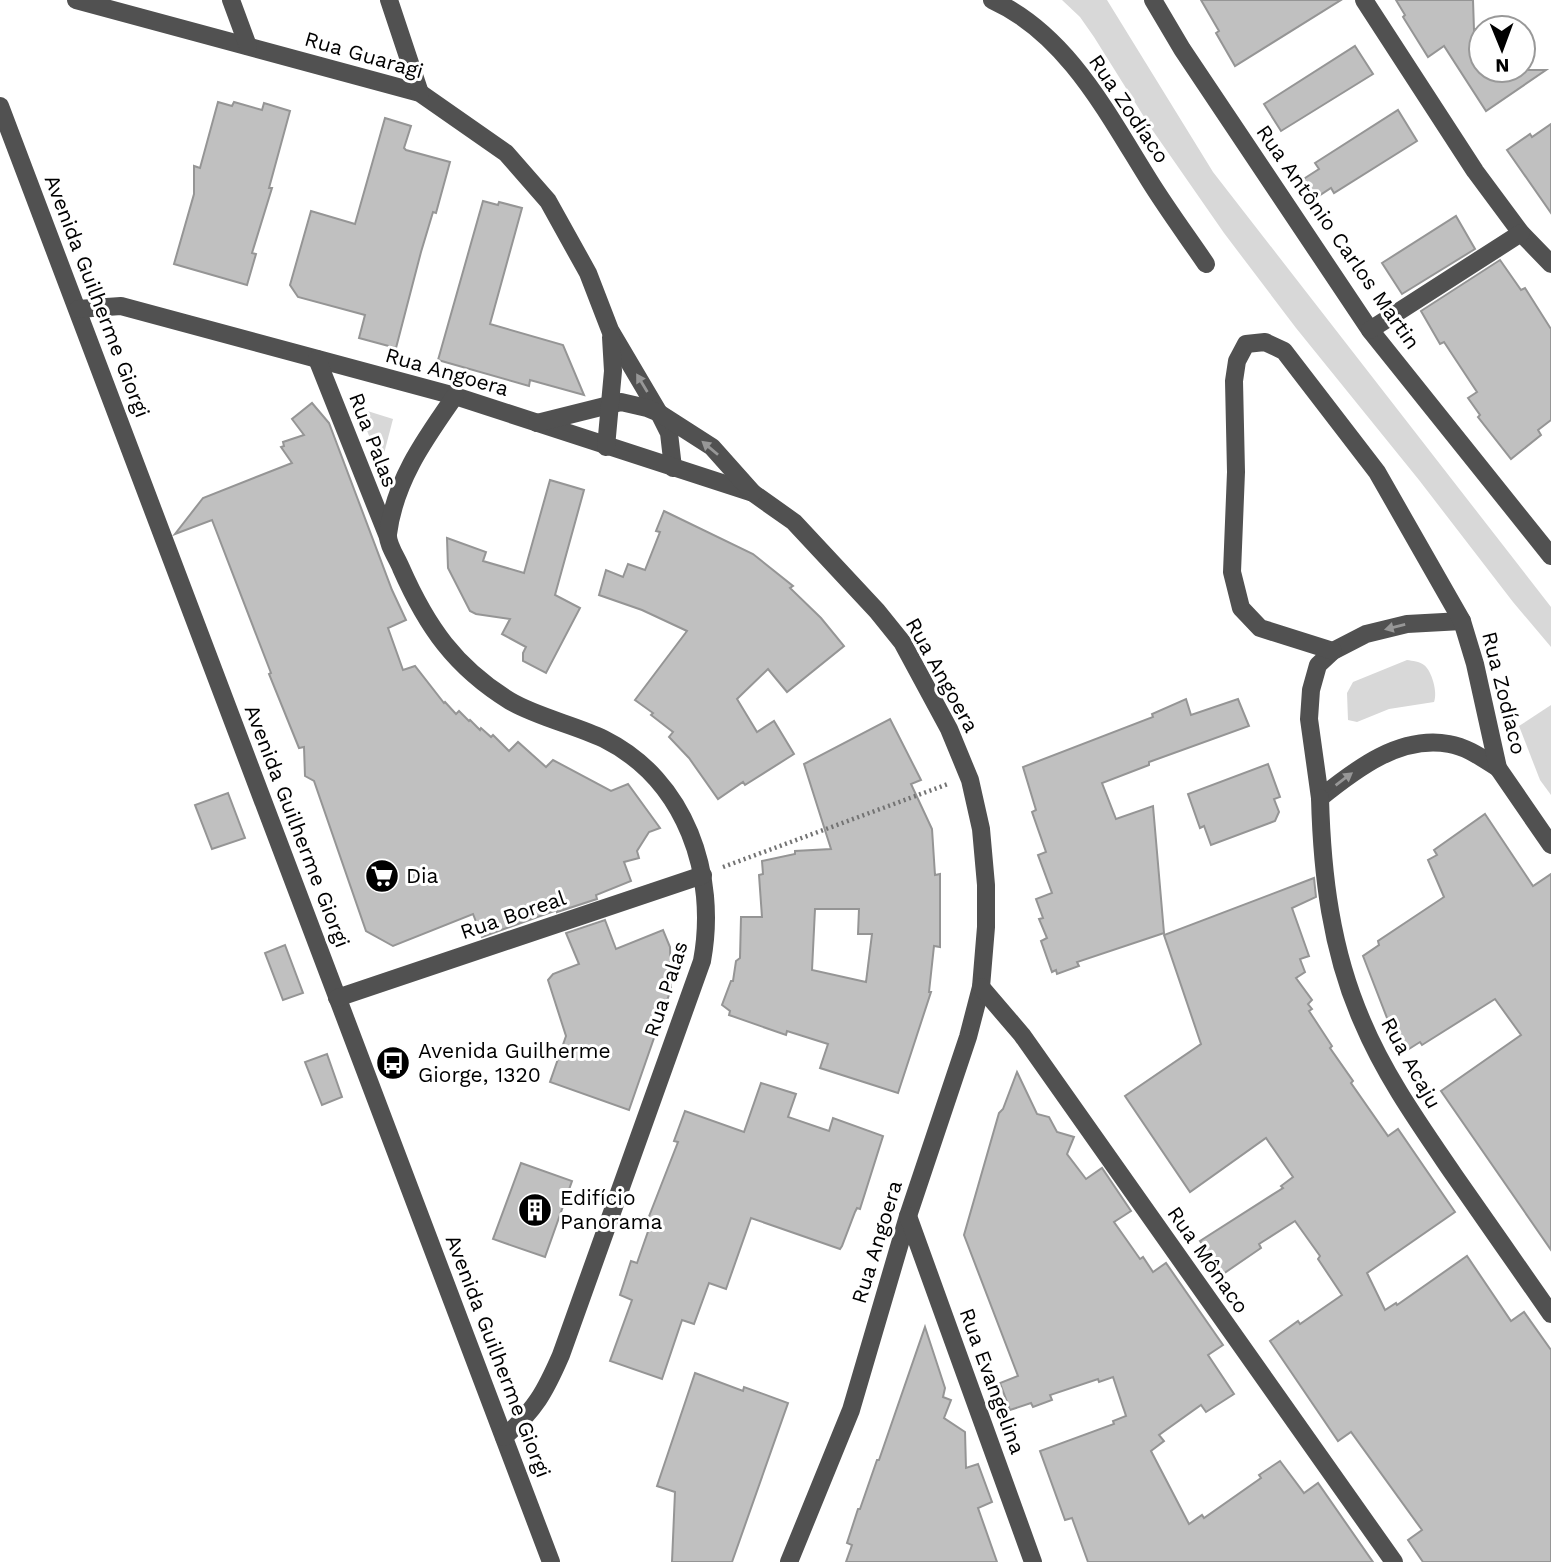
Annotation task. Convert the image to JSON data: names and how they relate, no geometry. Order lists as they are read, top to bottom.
{
  "streets": {
    "street": [
      "Rua Guaragi",
      "Rua Zodíaco",
      "Rua Antônio Carlos Martin",
      "Avenida Guilherme Giorgi",
      "Rua Angoera",
      "Rua Palas",
      "Rua Boreal",
      "Rua Acaju",
      "Rua Mônaco",
      "Rua Evangelina"
    ]
  },
  "crossings": [
    ["Rua Guaragi", "Rua Angoera"],
    ["Rua Zodíaco", "Rua Acaju"],
    ["Avenida Guilherme Giorgi", "Rua Angoera"],
    ["Avenida Guilherme Giorgi", "Rua Palas"],
    ["Avenida Guilherme Giorgi", "Rua Boreal"],
    ["Rua Angoera", "Rua Palas"],
    ["Rua Angoera", "Rua Mônaco"],
    ["Rua Angoera", "Rua Evangelina"],
    ["Rua Palas", "Rua Boreal"]
  ],
  "places": {
    "supermarket": ["Dia"],
    "bus stop": ["Avenida Guilherme Giorge, 1320"],
    "building": ["Edifício Panorama"]
  },
  "north": "bottom"
}
